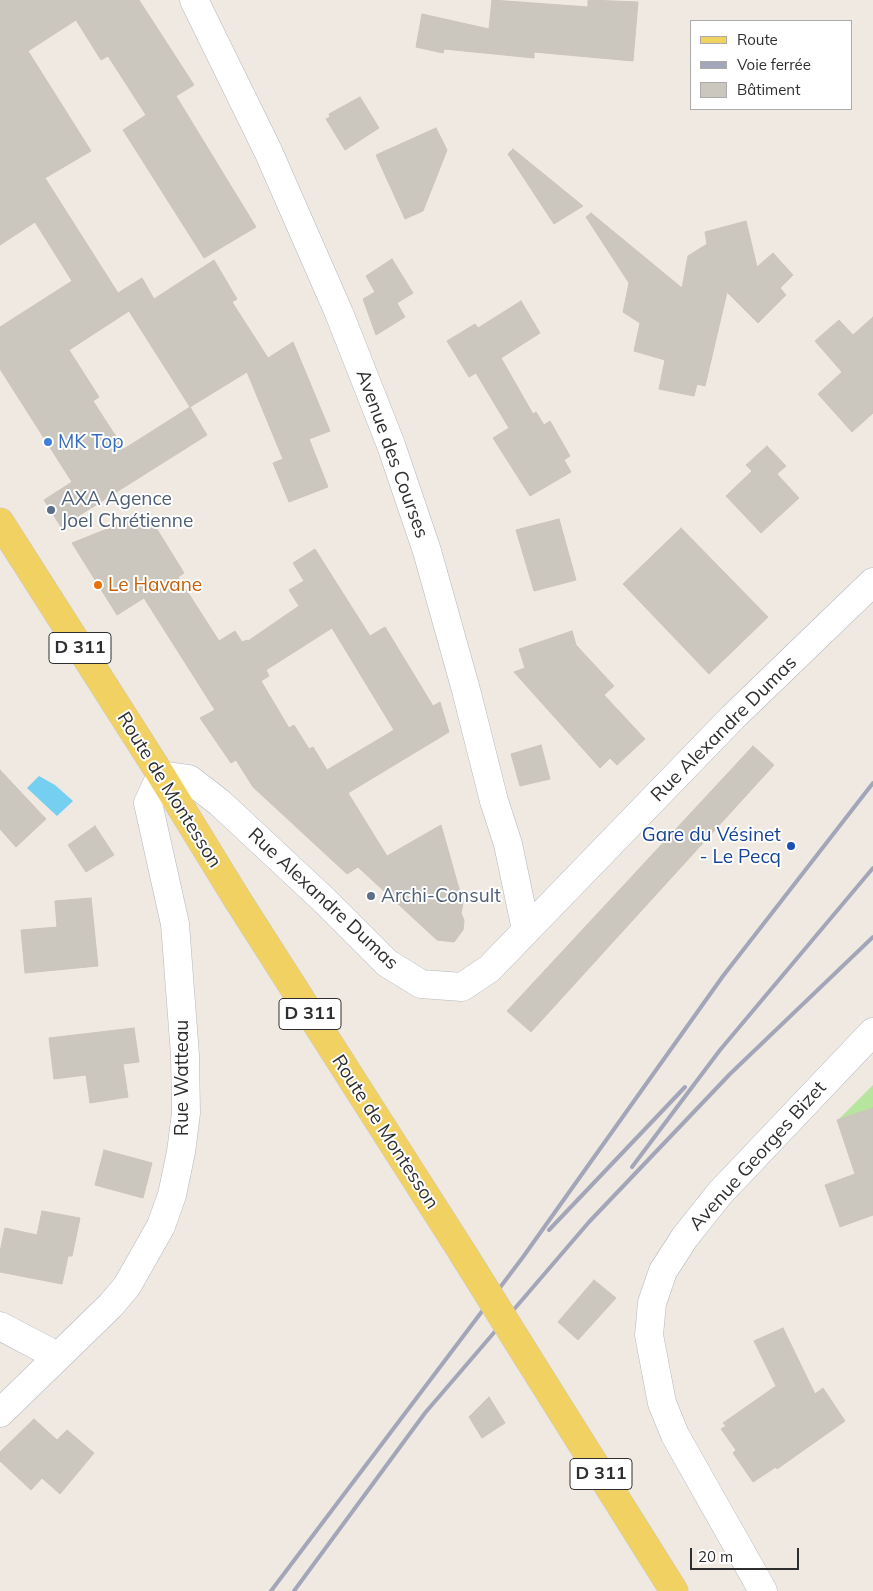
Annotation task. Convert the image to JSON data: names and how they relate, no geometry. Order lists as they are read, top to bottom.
{
  "streets": {
    "main road": ["D 311", "Route de Montesson"],
    "street": [
      "Avenue des Courses",
      "Rue Alexandre Dumas",
      "Rue Watteau",
      "Avenue Georges Bizet"
    ]
  },
  "crossings": [
    ["Avenue des Courses", "Rue Alexandre Dumas"],
    ["Rue Alexandre Dumas", "Route de Montesson"],
    ["Rue Alexandre Dumas", "Rue Watteau"],
    ["Route de Montesson", "Rue Watteau"]
  ],
  "places": [
    "MK Top",
    "AXA Agence Joel Chrétienne",
    "Le Havane",
    "Gare du Vésinet - Le Pecq",
    "Archi-Consult"
  ],
  "legend": ["Route", "Voie ferrée", "Bâtiment"],
  "scale_bar": "20 m"
}
